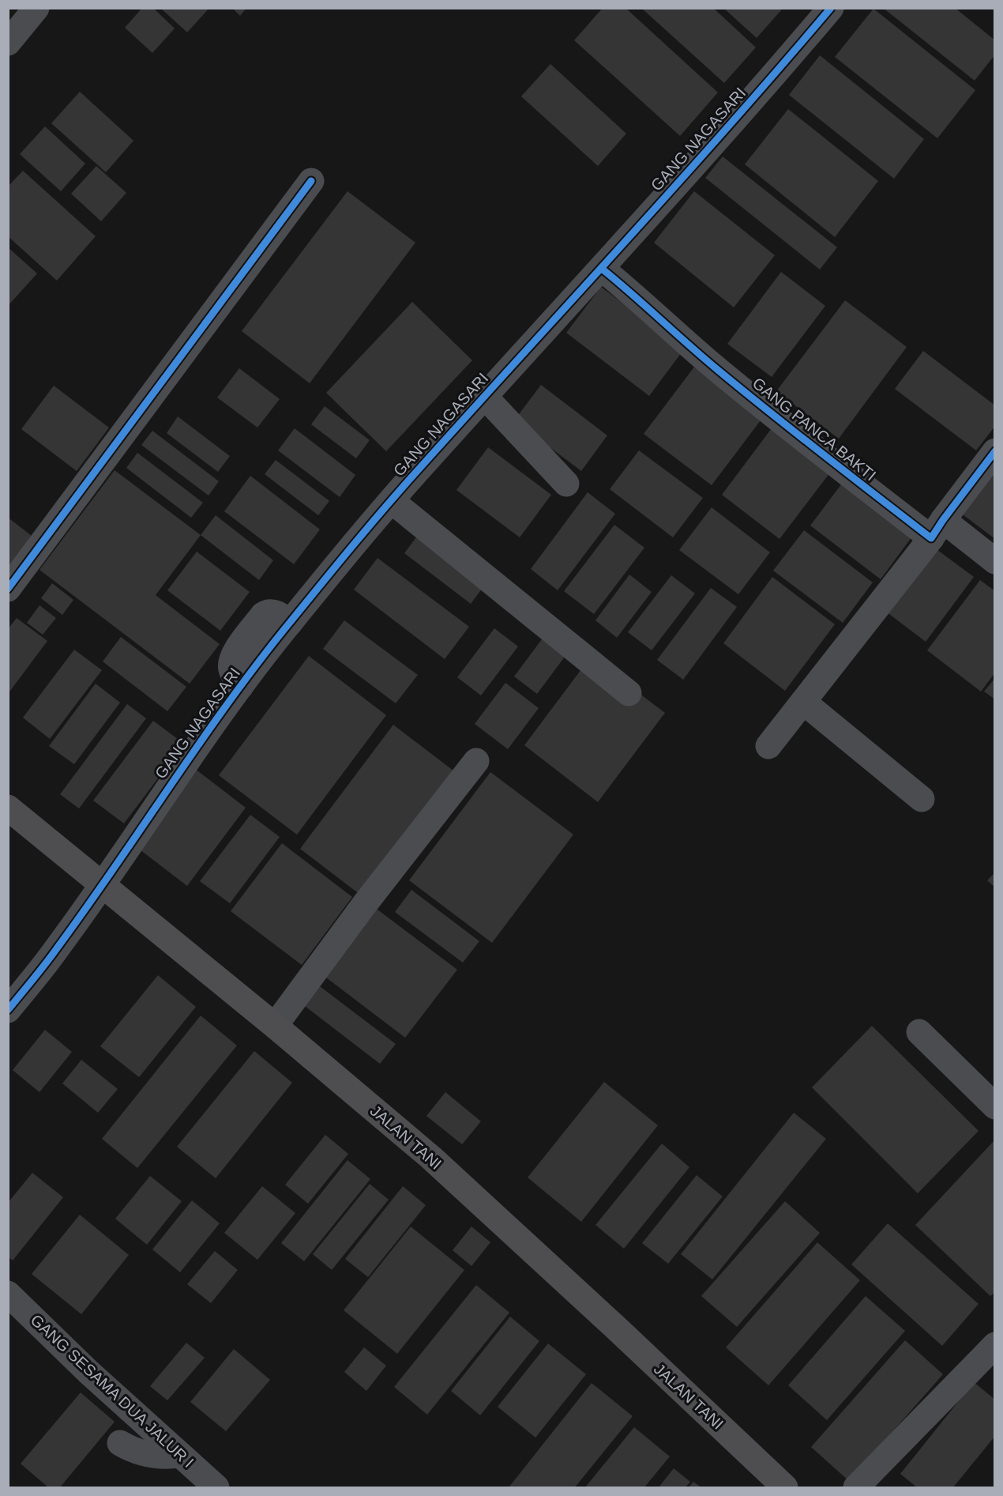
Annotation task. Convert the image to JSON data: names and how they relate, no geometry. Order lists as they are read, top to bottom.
{
  "streets": {
    "highway": ["JALAN TANI"],
    "street": ["GANG NAGASARI", "GANG PANCA BAKTI", "GANG SESAMA DUA JALUR I"]
  },
  "crossings": [
    ["GANG NAGASARI", "GANG PANCA BAKTI"],
    ["GANG NAGASARI", "JALAN TANI"]
  ]
}
